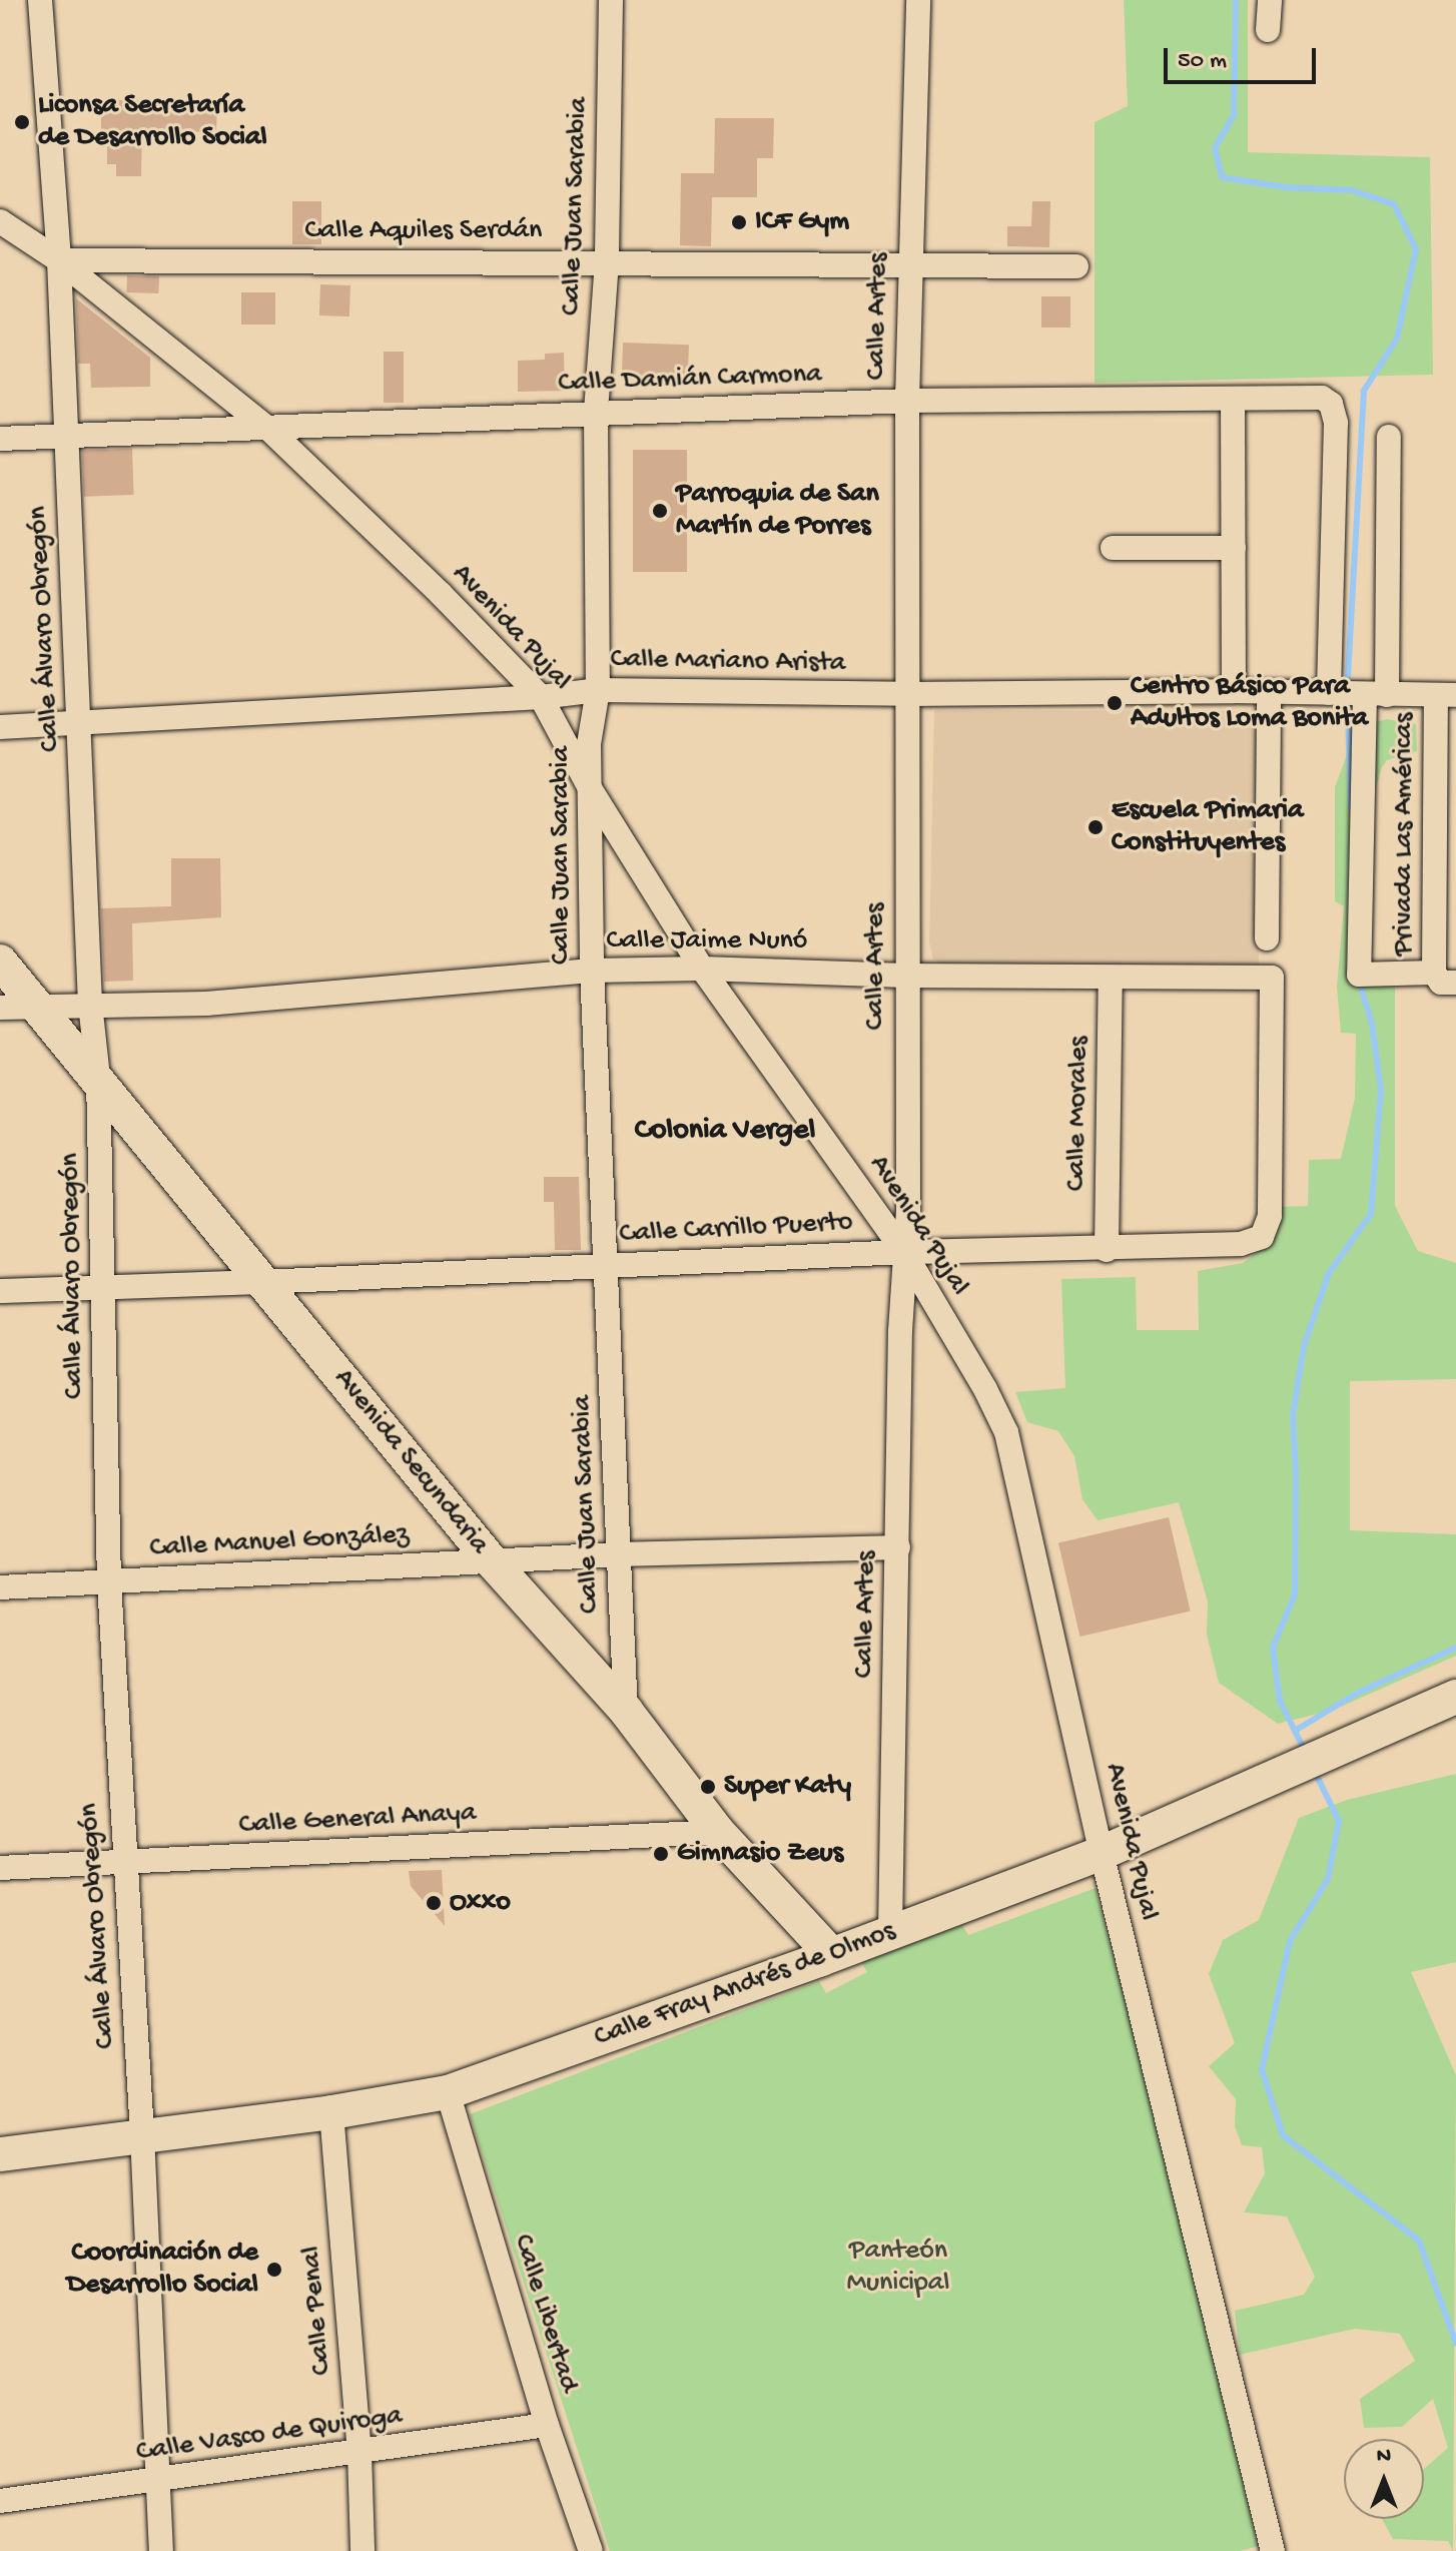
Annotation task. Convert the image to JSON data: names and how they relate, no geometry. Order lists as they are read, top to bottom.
{
  "streets": {
    "street": [
      "Calle Juan Sarabia",
      "Calle Aquiles Serdán",
      "Calle Artes",
      "Calle Damián Carmona",
      "Avenida Pujal",
      "Calle Álvaro Obregón",
      "Calle Mariano Arista",
      "Privada Las Américas",
      "Calle Jaime Nunó",
      "Calle Morales",
      "Calle Carrillo Puerto",
      "Avenida Secundaria",
      "Calle Manuel González",
      "Calle General Anaya",
      "Calle Fray Andrés de Olmos",
      "Calle Penal",
      "Calle Libertad",
      "Calle Vasco de Quiroga"
    ]
  },
  "crossings": [
    ["Calle Juan Sarabia", "Calle Aquiles Serdán"],
    ["Calle Juan Sarabia", "Calle Damián Carmona"],
    ["Calle Juan Sarabia", "Avenida Pujal"],
    ["Calle Juan Sarabia", "Calle Mariano Arista"],
    ["Calle Juan Sarabia", "Calle Jaime Nunó"],
    ["Calle Juan Sarabia", "Calle Carrillo Puerto"],
    ["Calle Juan Sarabia", "Avenida Secundaria"],
    ["Calle Juan Sarabia", "Calle Manuel González"],
    ["Calle Aquiles Serdán", "Calle Artes"],
    ["Calle Aquiles Serdán", "Avenida Pujal"],
    ["Calle Aquiles Serdán", "Calle Álvaro Obregón"],
    ["Calle Artes", "Calle Damián Carmona"],
    ["Calle Artes", "Avenida Pujal"],
    ["Calle Artes", "Calle Mariano Arista"],
    ["Calle Artes", "Calle Jaime Nunó"],
    ["Calle Artes", "Calle Carrillo Puerto"],
    ["Calle Artes", "Calle Manuel González"],
    ["Calle Artes", "Calle Fray Andrés de Olmos"],
    ["Calle Damián Carmona", "Avenida Pujal"],
    ["Calle Damián Carmona", "Calle Álvaro Obregón"],
    ["Calle Damián Carmona", "Calle Mariano Arista"],
    ["Avenida Pujal", "Calle Álvaro Obregón"],
    ["Avenida Pujal", "Calle Mariano Arista"],
    ["Avenida Pujal", "Calle Jaime Nunó"],
    ["Avenida Pujal", "Calle Carrillo Puerto"],
    ["Avenida Pujal", "Calle Fray Andrés de Olmos"],
    ["Calle Álvaro Obregón", "Calle Mariano Arista"],
    ["Calle Álvaro Obregón", "Calle Jaime Nunó"],
    ["Calle Álvaro Obregón", "Calle Carrillo Puerto"],
    ["Calle Álvaro Obregón", "Avenida Secundaria"],
    ["Calle Álvaro Obregón", "Calle Manuel González"],
    ["Calle Álvaro Obregón", "Calle General Anaya"],
    ["Calle Álvaro Obregón", "Calle Fray Andrés de Olmos"],
    ["Calle Álvaro Obregón", "Calle Vasco de Quiroga"],
    ["Calle Mariano Arista", "Privada Las Américas"],
    ["Calle Jaime Nunó", "Calle Morales"],
    ["Calle Jaime Nunó", "Calle Carrillo Puerto"],
    ["Calle Jaime Nunó", "Avenida Secundaria"],
    ["Calle Morales", "Calle Carrillo Puerto"],
    ["Calle Carrillo Puerto", "Avenida Secundaria"],
    ["Avenida Secundaria", "Calle Manuel González"],
    ["Avenida Secundaria", "Calle General Anaya"],
    ["Avenida Secundaria", "Calle Fray Andrés de Olmos"],
    ["Calle Fray Andrés de Olmos", "Calle Penal"],
    ["Calle Fray Andrés de Olmos", "Calle Libertad"],
    ["Calle Penal", "Calle Vasco de Quiroga"],
    ["Calle Libertad", "Calle Vasco de Quiroga"]
  ],
  "districts": ["Colonia Vergel"],
  "parks": ["Panteón Municipal"],
  "places": [
    "Liconsa Secretaría de Desarrollo Social",
    "ICF Gym",
    "Parroquia de San Martín de Porres",
    "Centro Básico Para Adultos Loma Bonita",
    "Escuela Primaria Constituyentes",
    "Super Katy",
    "Gimnasio Zeus",
    "Oxxo",
    "Coordinación de Desarrollo Social"
  ],
  "scale_bar": "50 m",
  "north": "top"
}
